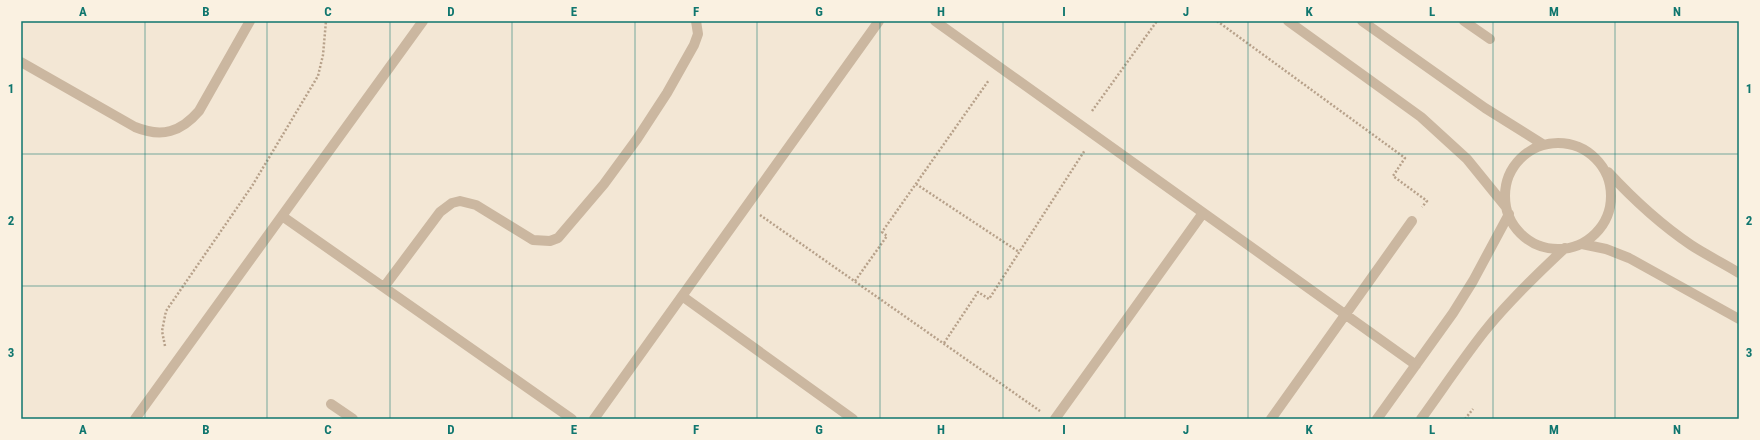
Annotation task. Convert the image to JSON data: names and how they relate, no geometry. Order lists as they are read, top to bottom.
{
  "grid": {
    "columns": [
      "A",
      "B",
      "C",
      "D",
      "E",
      "F",
      "G",
      "H",
      "I",
      "J",
      "K",
      "L",
      "M",
      "N"
    ],
    "rows": ["1", "2", "3"]
  }
}
